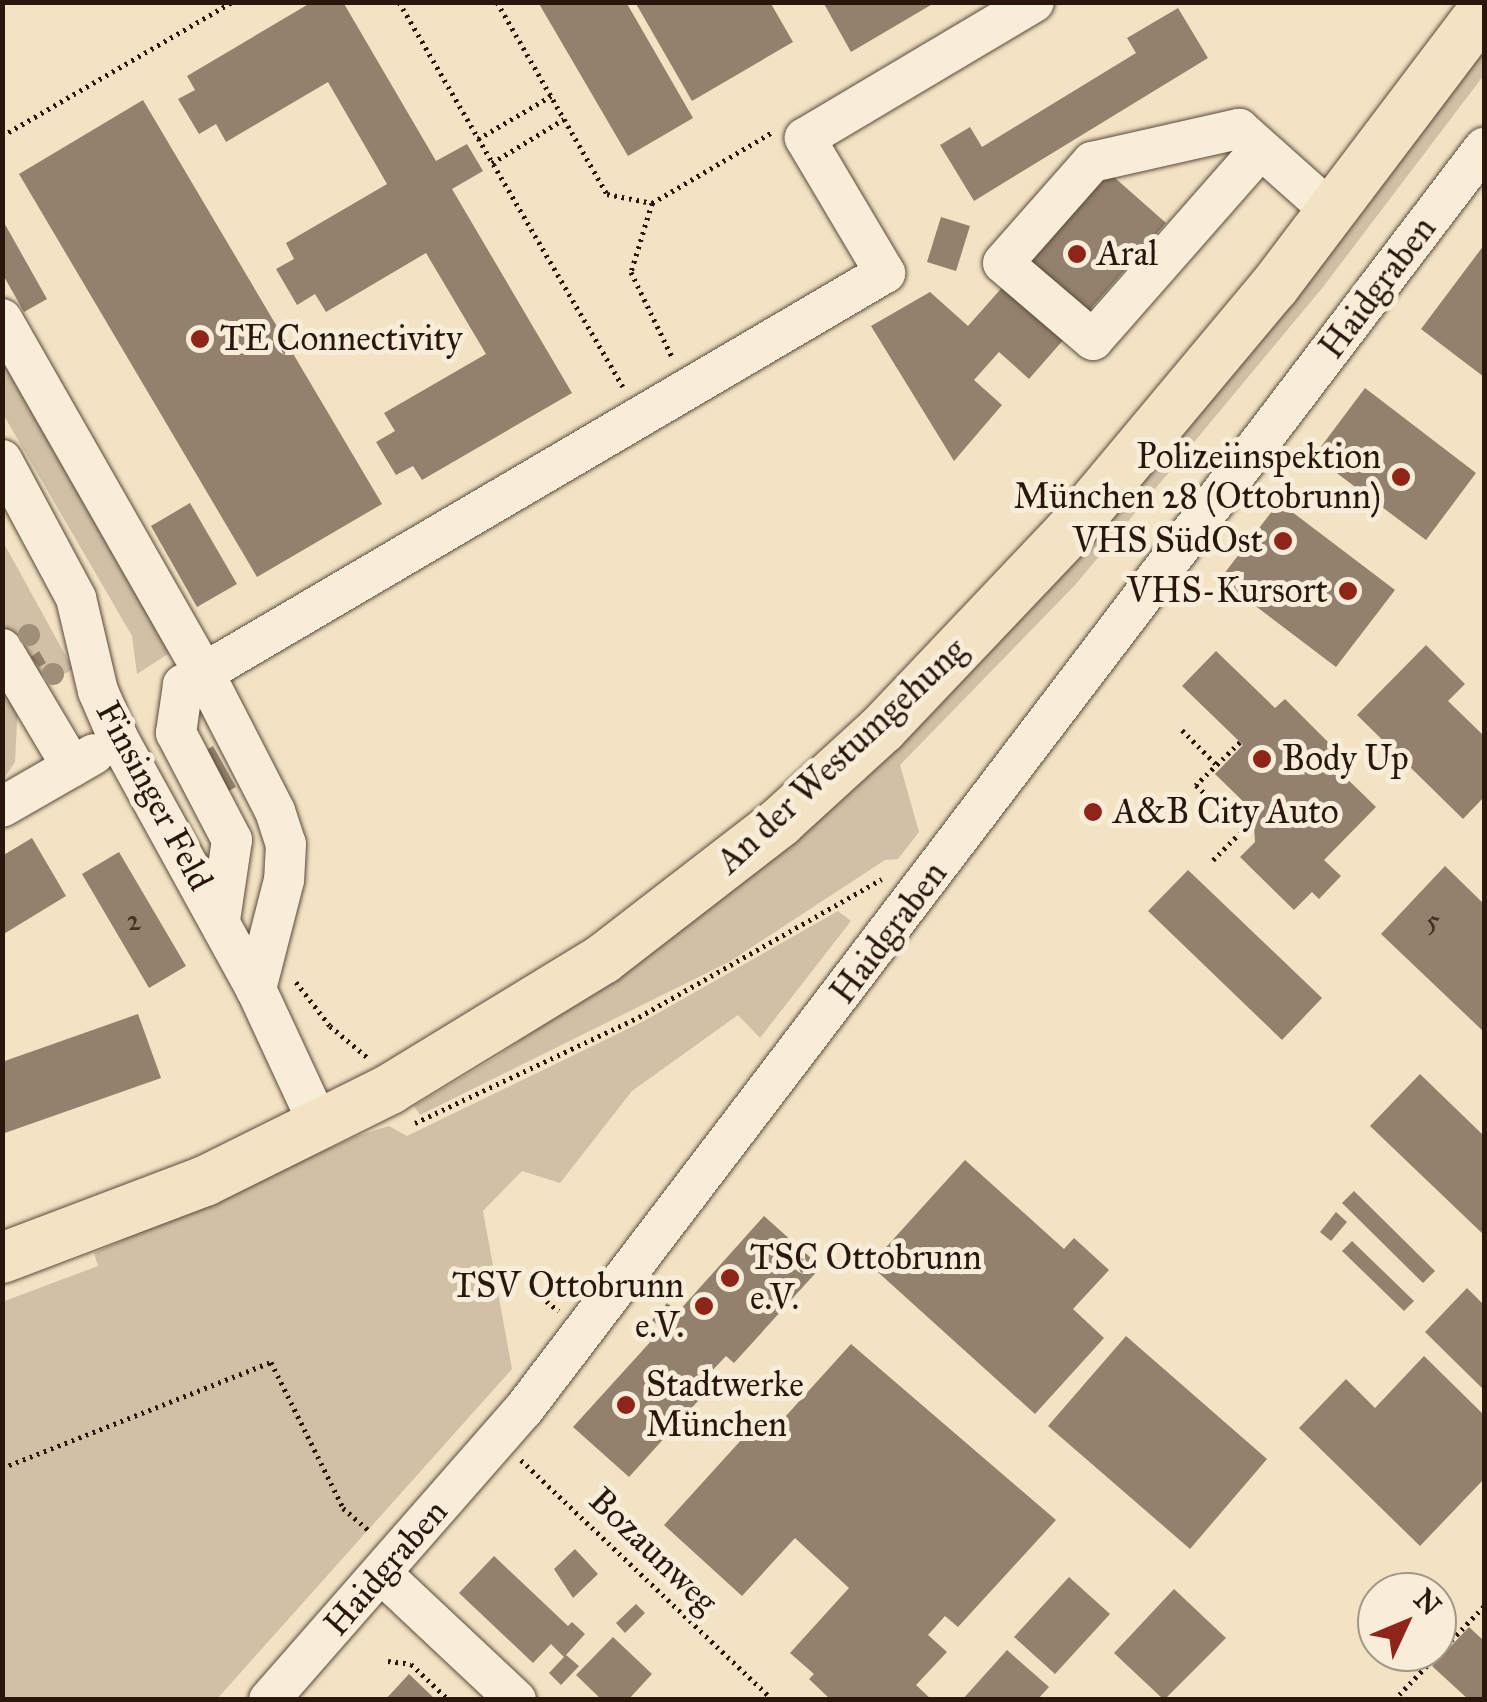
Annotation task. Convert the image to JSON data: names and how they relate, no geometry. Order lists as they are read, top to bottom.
{
  "streets": {
    "main road": ["An der Westumgehung"],
    "street": ["Haidgraben", "Finsinger Feld"],
    "path": ["Bozaunweg"]
  },
  "crossings": [
    ["Haidgraben", "Bozaunweg"],
    ["An der Westumgehung", "Finsinger Feld"]
  ],
  "places": [
    "Aral",
    "TE Connectivity",
    "Polizeiinspektion München 28 (Ottobrunn)",
    "VHS SüdOst",
    "VHS-Kursort",
    "Body Up",
    "A&B City Auto",
    "TSC Ottobrunn e.V.",
    "TSV Ottobrunn e.V.",
    "Stadtwerke München"
  ],
  "house_numbers": ["2", "5"],
  "north": "top right"
}
